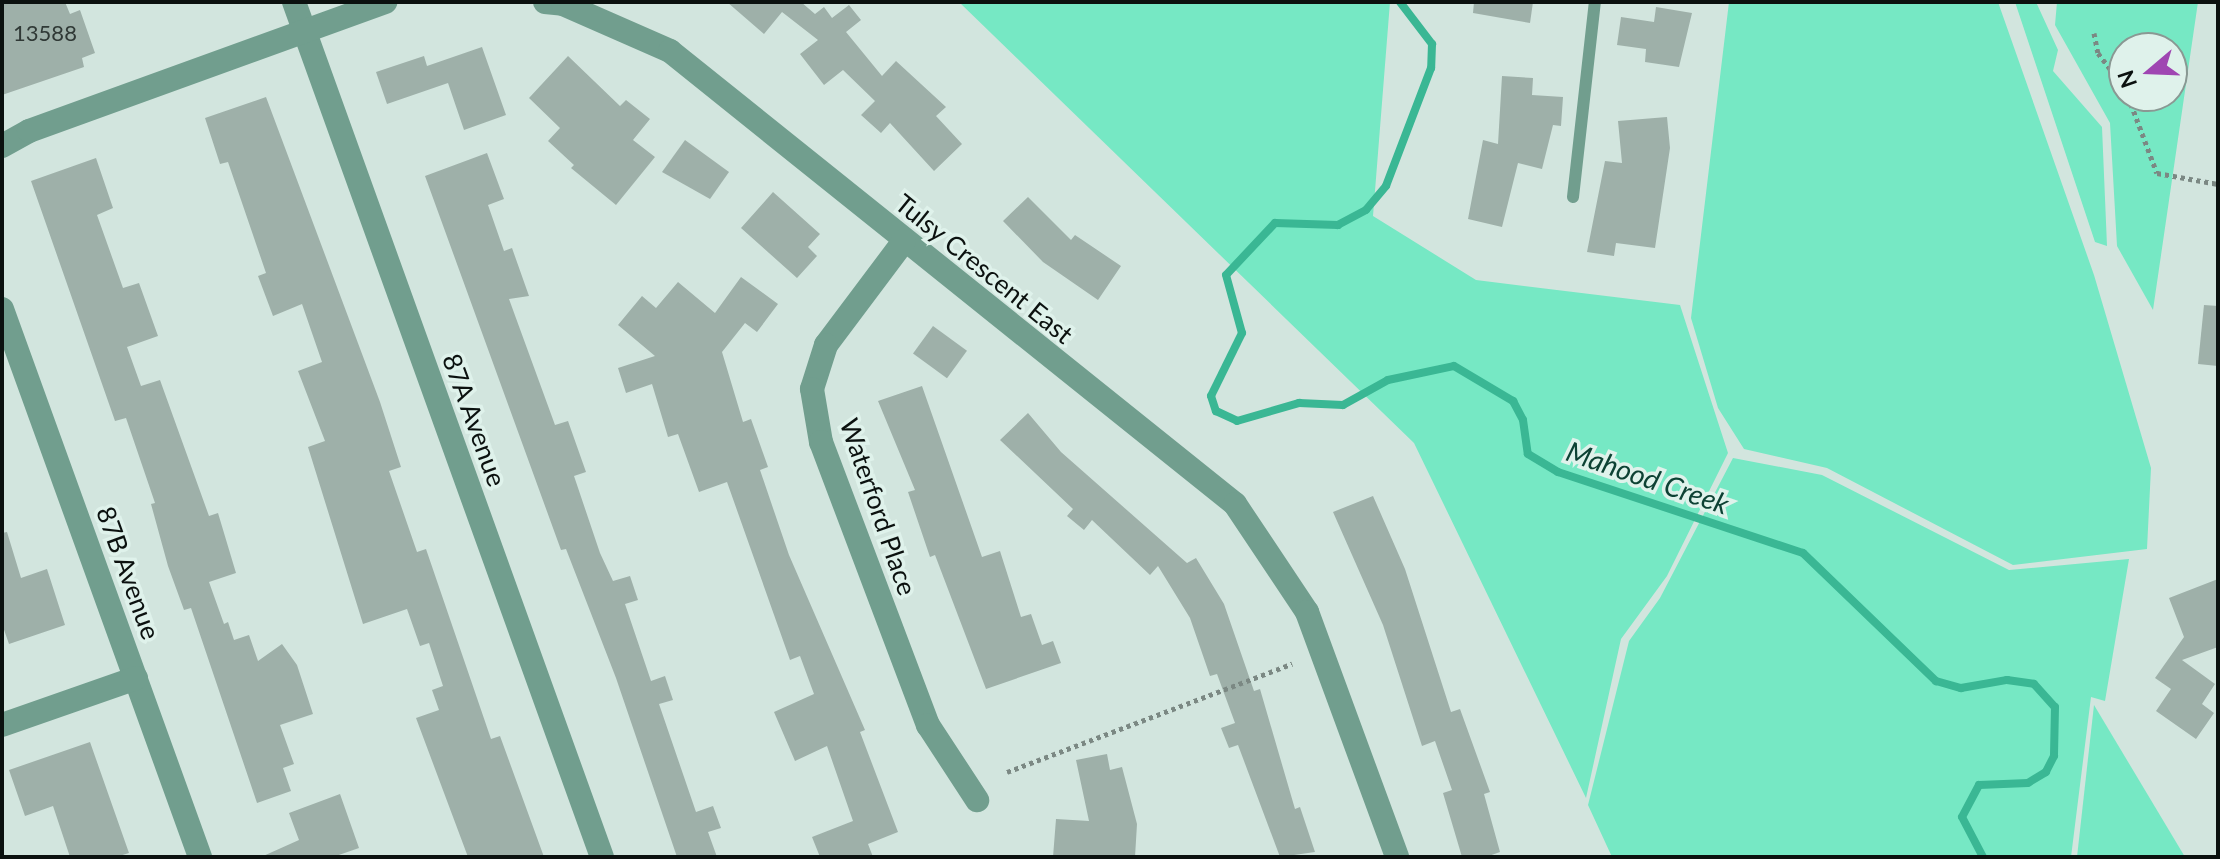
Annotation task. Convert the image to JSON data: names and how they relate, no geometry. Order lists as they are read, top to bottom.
{
  "streets": {
    "street": [
      "Tulsy Crescent East",
      "87A Avenue",
      "Waterford Place",
      "87B Avenue"
    ]
  },
  "crossings": [
    ["Tulsy Crescent East", "Waterford Place"]
  ],
  "water": ["Mahood Creek"],
  "house_numbers": ["13588"],
  "north": "left"
}
